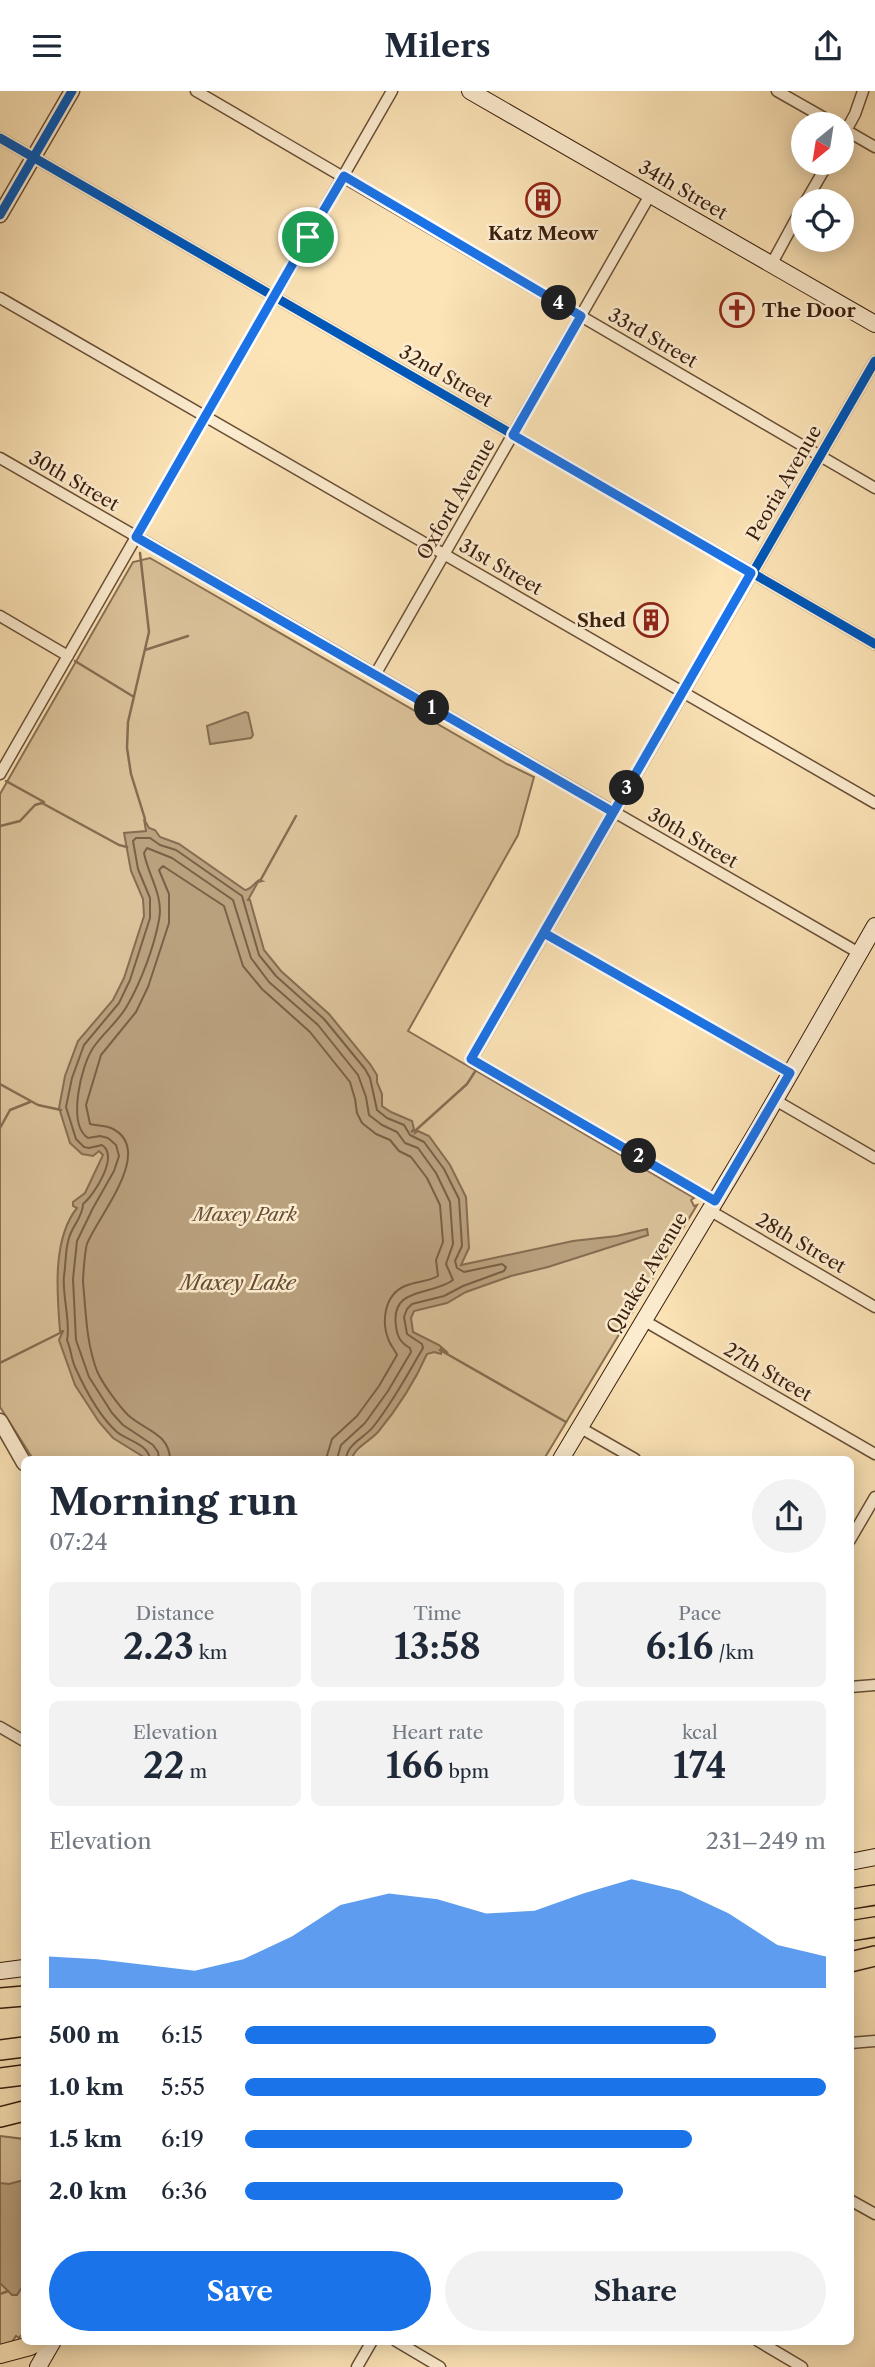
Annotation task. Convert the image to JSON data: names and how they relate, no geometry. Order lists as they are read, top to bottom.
{
  "streets": {
    "main road": ["34th Street", "Quaker Avenue"],
    "street": [
      "33rd Street",
      "32nd Street",
      "30th Street",
      "Peoria Avenue",
      "Oxford Avenue",
      "31st Street",
      "28th Street",
      "27th Street"
    ]
  },
  "crossings": [
    ["34th Street", "Oxford Avenue"],
    ["33rd Street", "Peoria Avenue"],
    ["33rd Street", "Oxford Avenue"],
    ["32nd Street", "Peoria Avenue"],
    ["32nd Street", "Oxford Avenue"],
    ["30th Street", "Peoria Avenue"],
    ["30th Street", "Oxford Avenue"],
    ["30th Street", "Quaker Avenue"],
    ["Peoria Avenue", "31st Street"],
    ["Peoria Avenue", "28th Street"],
    ["Oxford Avenue", "31st Street"],
    ["28th Street", "Quaker Avenue"],
    ["Quaker Avenue", "27th Street"]
  ],
  "water": ["Maxey Lake"],
  "parks": ["Maxey Park"],
  "places": {
    "building": ["Katz Meow", "Shed"],
    "church": ["The Door"]
  },
  "north": "bottom left",
  "page": {
    "header": "Milers",
    "pins": [
      "4",
      "1",
      "3",
      "2"
    ],
    "heading": ["Morning run", "07:24"],
    "stats": [
      ["Distance", "2.23 km"],
      ["Time", "13:58"],
      ["Pace", "6:16 /km"],
      ["Elevation", "22 m"],
      ["Heart rate", "166 bpm"],
      ["kcal", "174"]
    ],
    "chart": ["Elevation", "231–249 m"],
    "list": [
      {
        "name": "500 m",
        "note": "6:15"
      },
      {
        "name": "1.0 km",
        "note": "5:55"
      },
      {
        "name": "1.5 km",
        "note": "6:19"
      },
      {
        "name": "2.0 km",
        "note": "6:36"
      }
    ],
    "buttons": ["Save", "Share"]
  }
}
